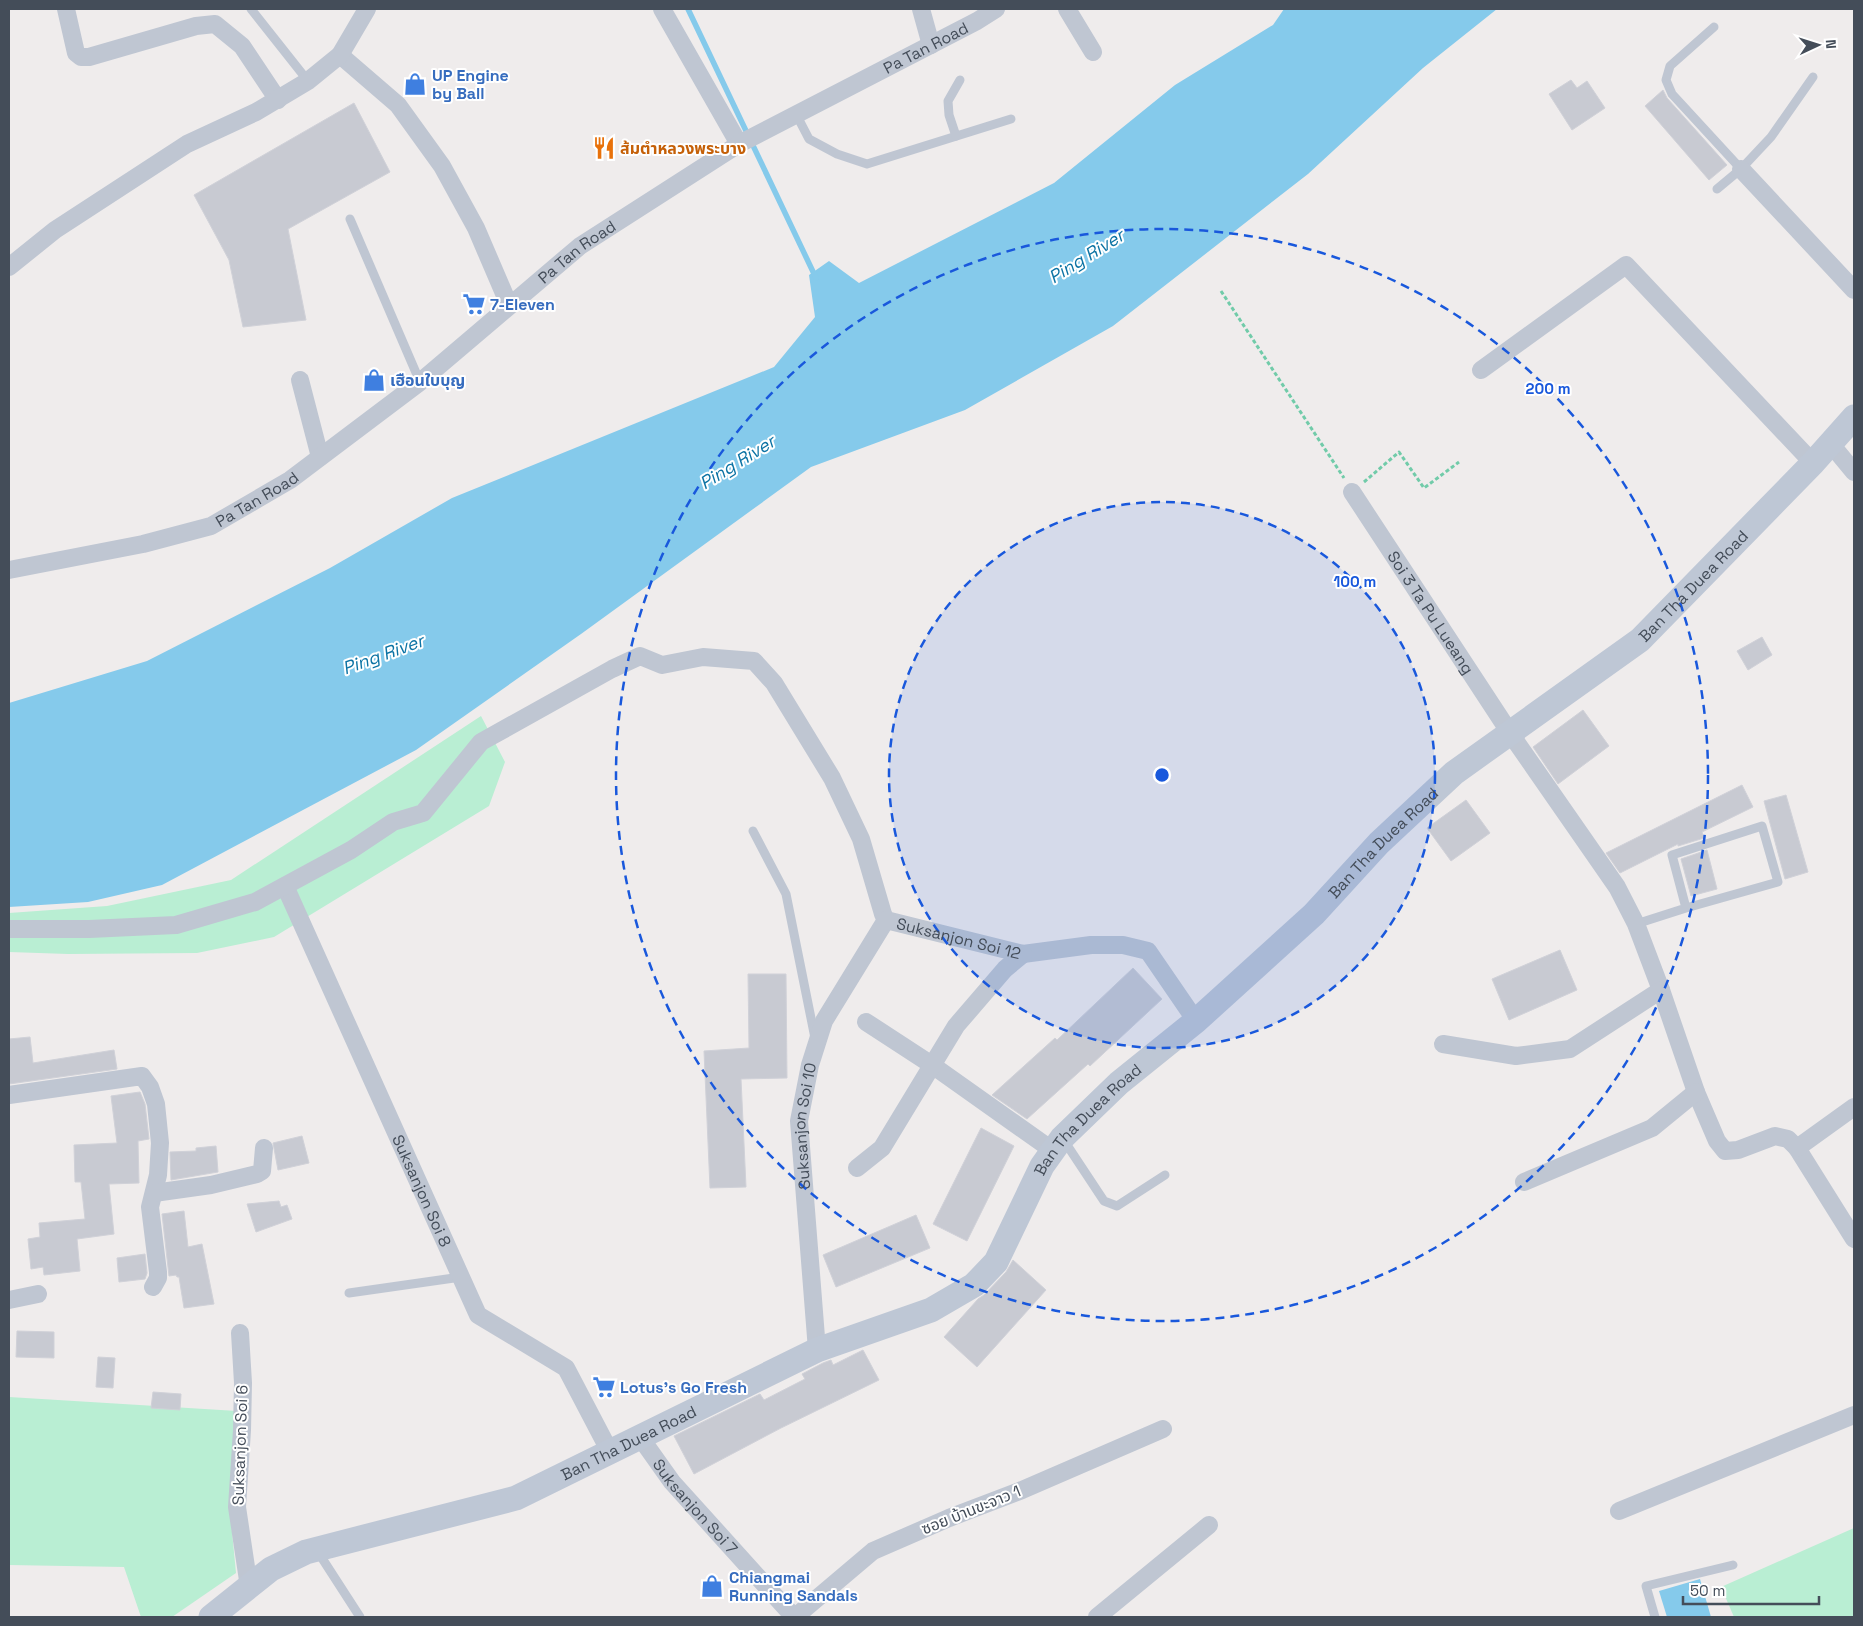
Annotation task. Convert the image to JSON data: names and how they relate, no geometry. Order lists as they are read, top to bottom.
{
  "streets": {
    "street": [
      "Pa Tan Road",
      "Ban Tha Duea Road",
      "Soi 3 Ta Pu Lueang",
      "Suksanjon Soi 12",
      "Suksanjon Soi 10",
      "Suksanjon Soi 8",
      "Suksanjon Soi 6",
      "Suksanjon Soi 7",
      "ซอย บ้านขะจาว 1"
    ]
  },
  "crossings": [
    ["Ban Tha Duea Road", "Soi 3 Ta Pu Lueang"],
    ["Ban Tha Duea Road", "Suksanjon Soi 12"],
    ["Ban Tha Duea Road", "Suksanjon Soi 10"],
    ["Ban Tha Duea Road", "Suksanjon Soi 8"],
    ["Ban Tha Duea Road", "Suksanjon Soi 6"],
    ["Ban Tha Duea Road", "Suksanjon Soi 7"],
    ["Suksanjon Soi 12", "Suksanjon Soi 10"],
    ["Suksanjon Soi 12", "Suksanjon Soi 8"],
    ["Suksanjon Soi 7", "ซอย บ้านขะจาว 1"]
  ],
  "water": ["Ping River"],
  "places": {
    "shop": ["UP Engine by Ball", "เฮือนใบบุญ", "Chiangmai Running Sandals"],
    "restaurant": ["ส้มตำหลวงพระบาง"],
    "supermarket": ["7-Eleven", "Lotus's Go Fresh"]
  },
  "scale_bar": "50 m",
  "north": "right",
  "rings": ["200 m", "100 m"]
}
